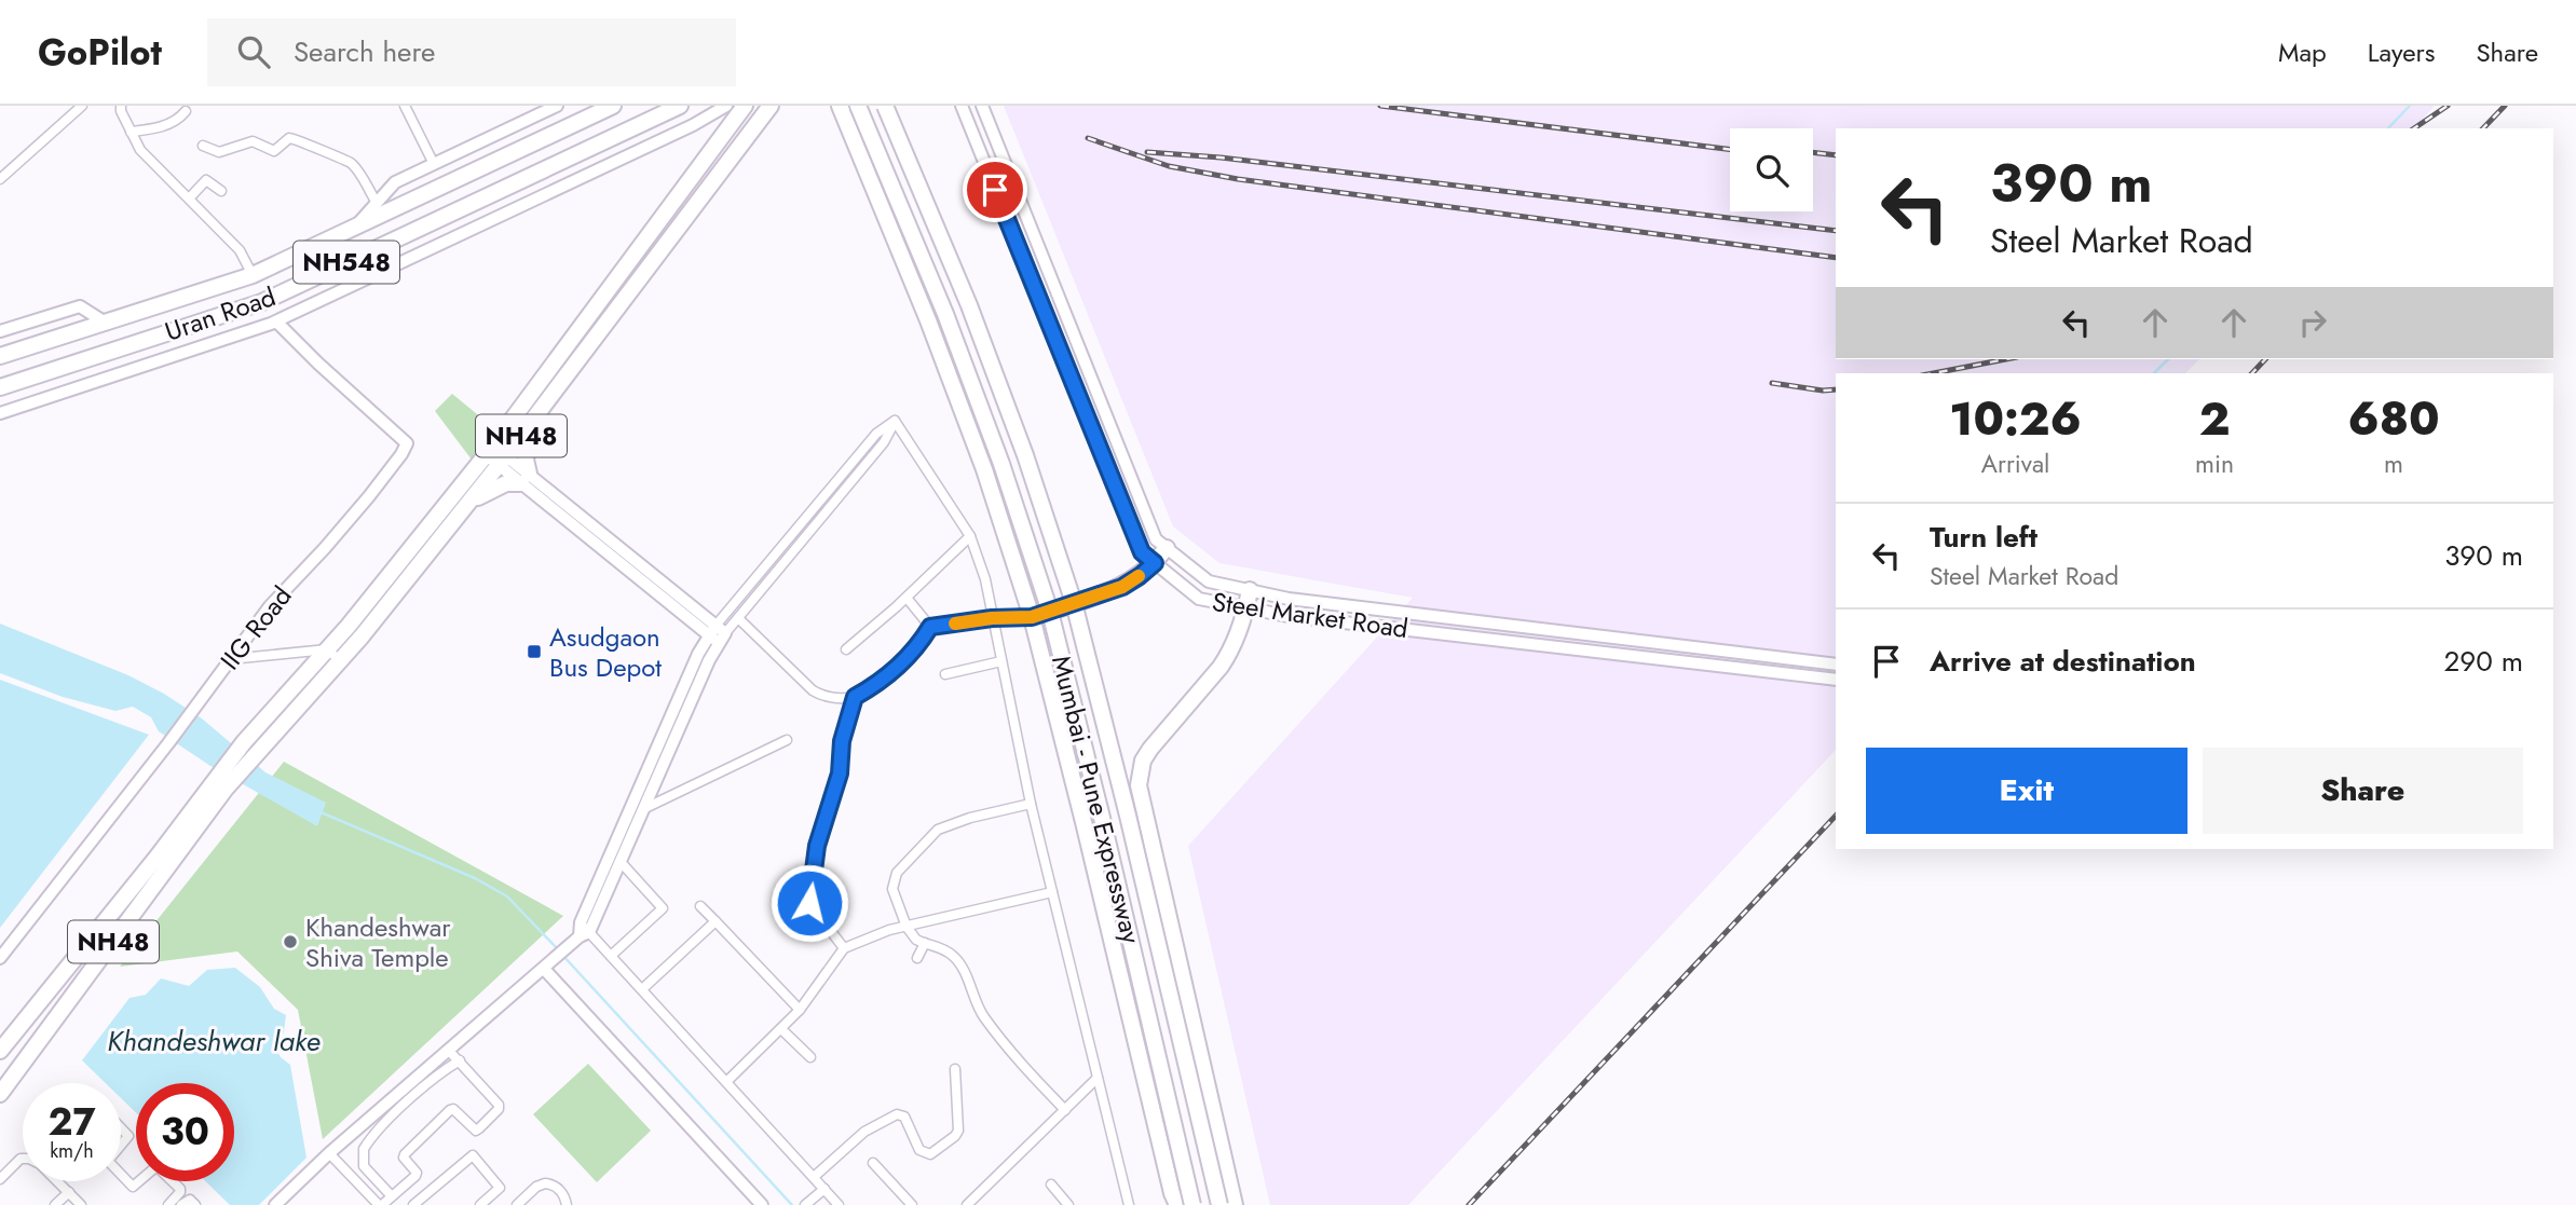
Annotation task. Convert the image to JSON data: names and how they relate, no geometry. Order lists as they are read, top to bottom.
{
  "streets": {
    "highway": [
      "NH548",
      "Uran Road",
      "NH48",
      "Mumbai - Pune Expressway"
    ],
    "street": ["Steel Market Road", "IIG Road"]
  },
  "water": ["Khandeshwar lake"],
  "places": {
    "transit": ["Asudgaon Bus Depot"],
    "other": ["Khandeshwar Shiva Temple"]
  },
  "page": {
    "header": "GoPilot",
    "search": "Search here",
    "nav": ["Map", "Layers", "Share"],
    "turn": ["390 m", "Steel Market Road"],
    "eta": [
      "10:26",
      "Arrival",
      "2",
      "min",
      "680",
      "m"
    ],
    "list": [
      {
        "name": "Turn left",
        "note": "Steel Market Road",
        "value": "390 m"
      },
      {
        "name": "Arrive at destination",
        "value": "290 m"
      }
    ],
    "buttons": ["Exit", "Share"],
    "speed": "27 km/h",
    "limit": "30"
  }
}
